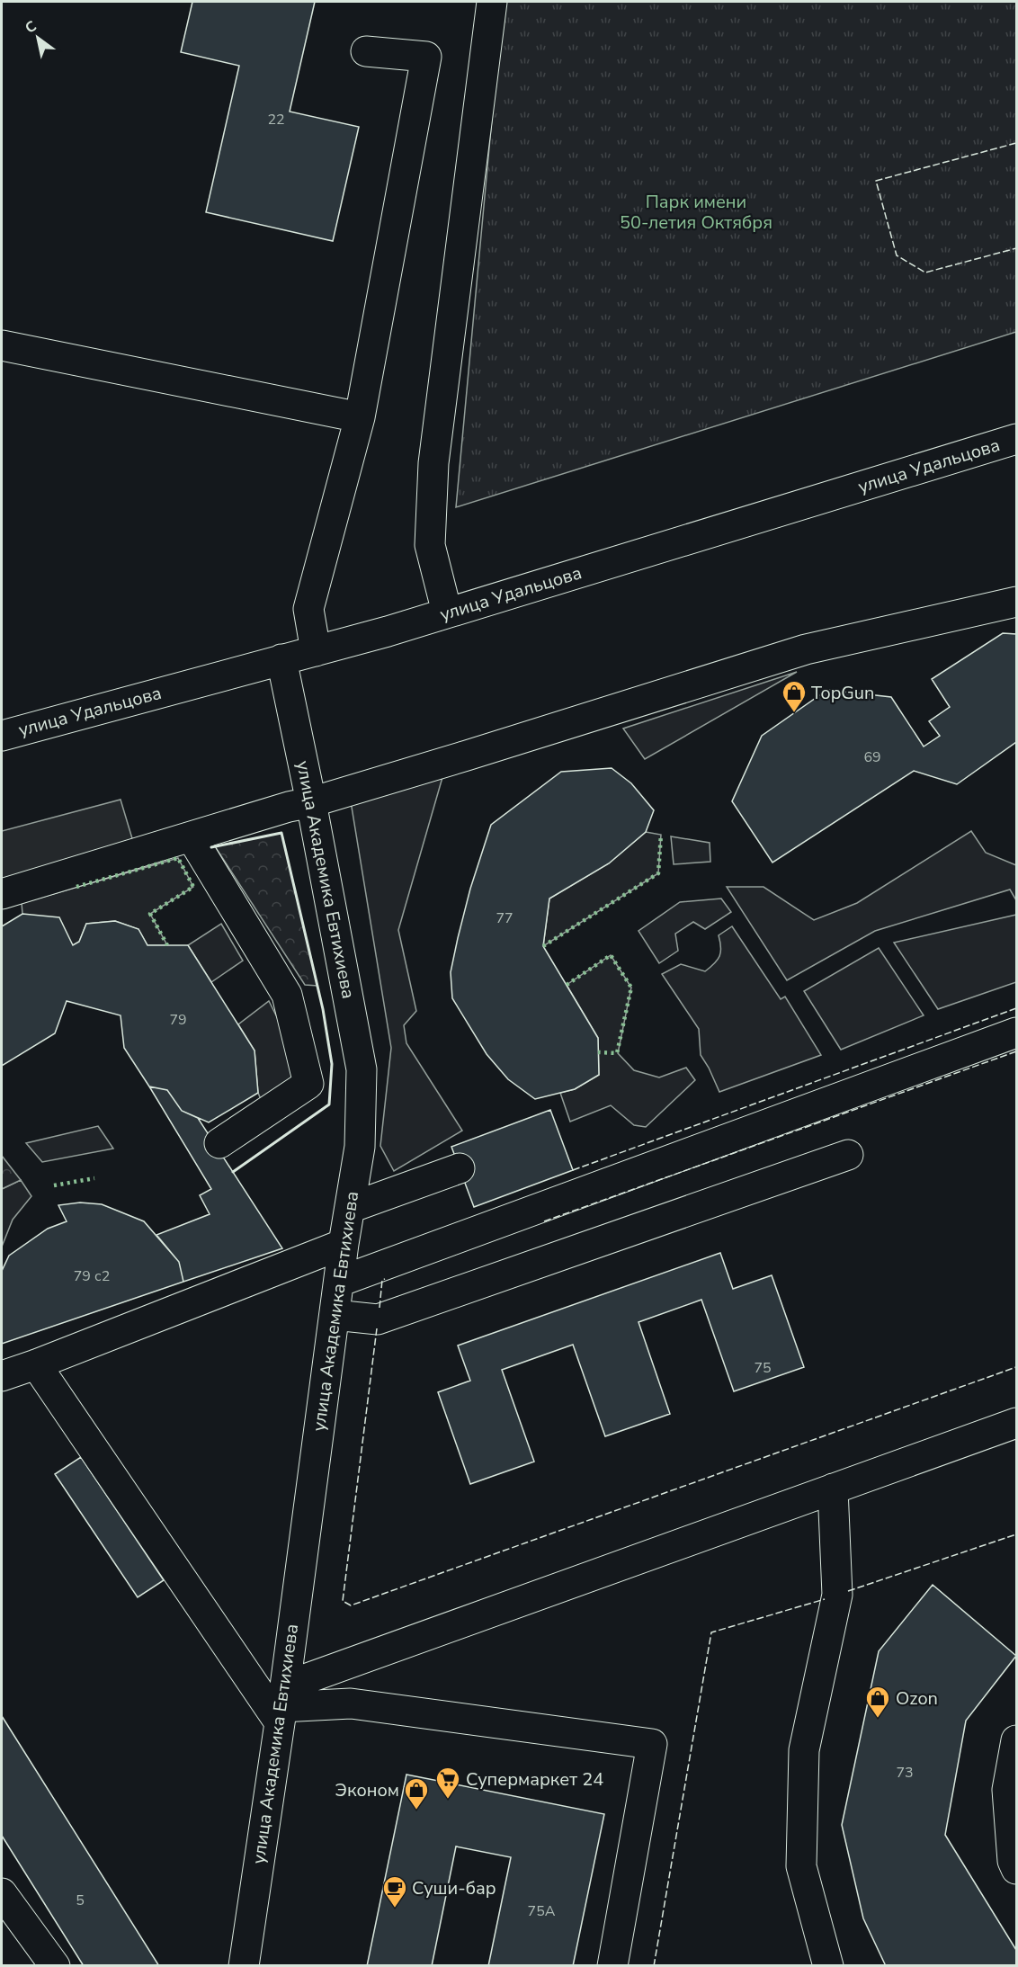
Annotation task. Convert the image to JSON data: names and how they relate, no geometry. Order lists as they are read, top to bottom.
{
  "streets": {
    "street": ["улица Удальцова", "улица Академика Евтихиева"]
  },
  "crossings": [
    ["улица Удальцова", "улица Академика Евтихиева"]
  ],
  "parks": ["Парк имени 50-летия Октября"],
  "places": {
    "shop": ["TopGun", "Ozon", "Эконом"],
    "supermarket": ["Супермаркет 24"],
    "cafe": ["Суши-бар"]
  },
  "house_numbers": [
    "22",
    "69",
    "77",
    "79",
    "79 с2",
    "75",
    "73",
    "5",
    "75А"
  ],
  "north": "top left"
}
